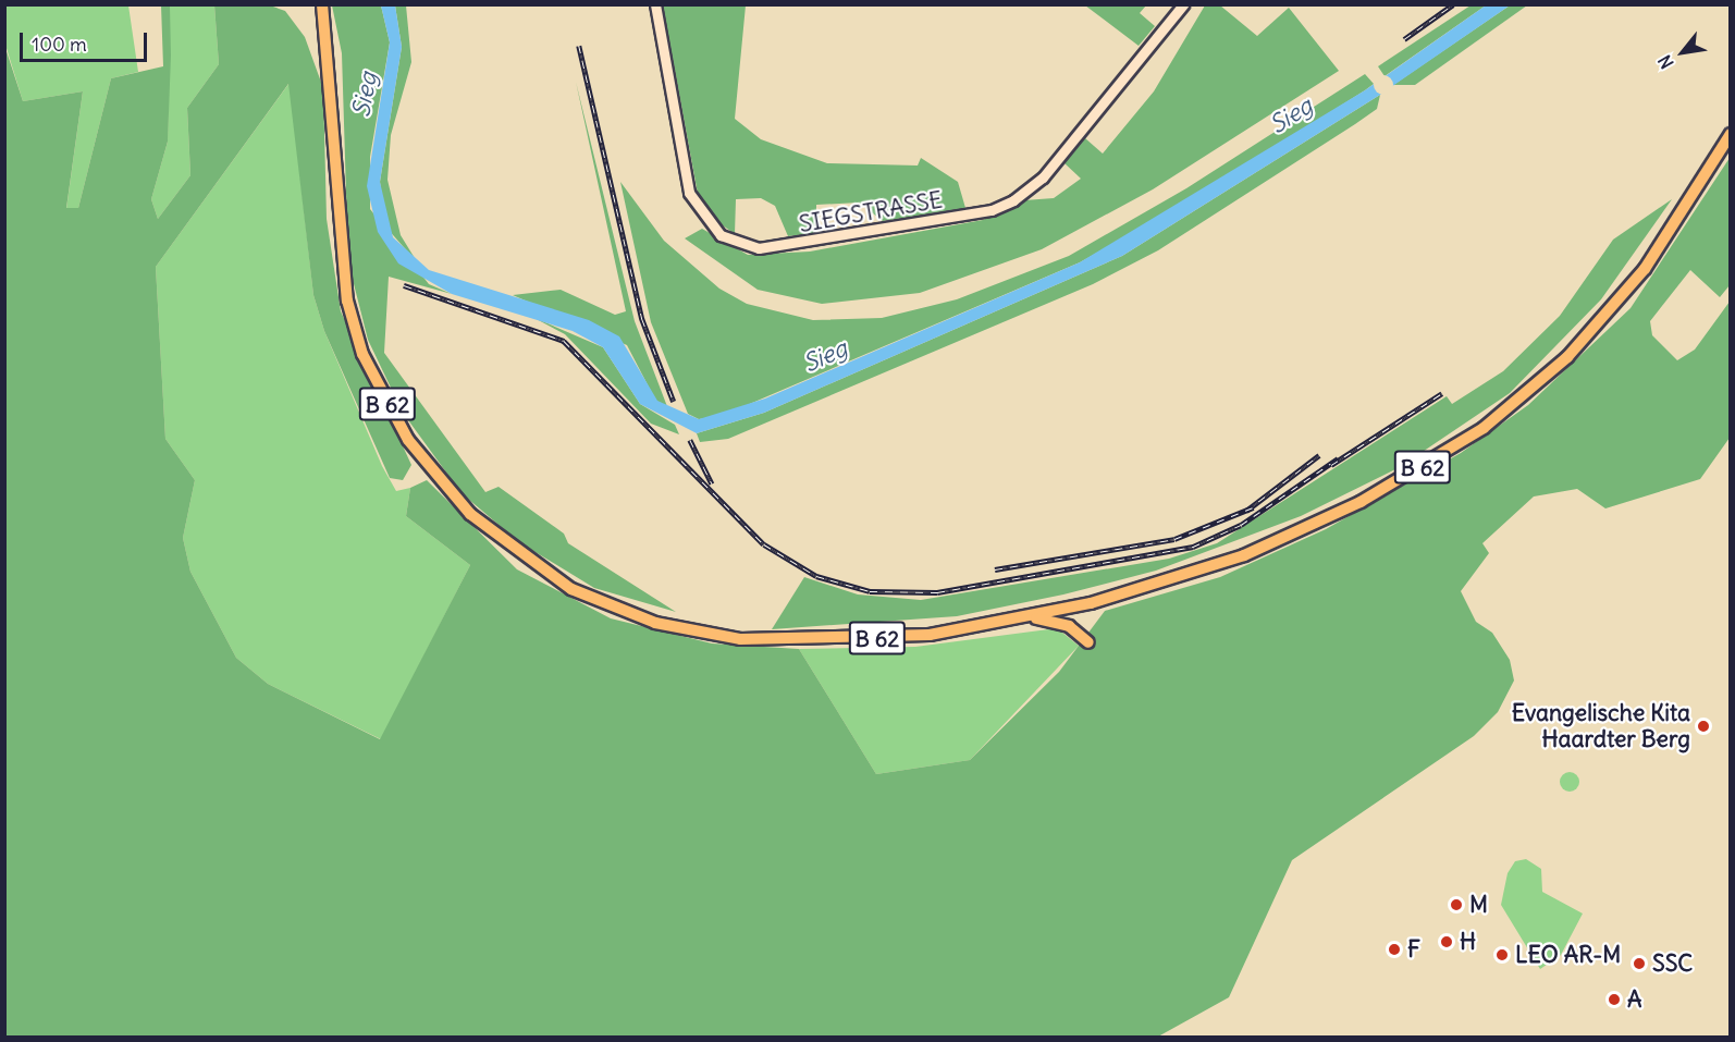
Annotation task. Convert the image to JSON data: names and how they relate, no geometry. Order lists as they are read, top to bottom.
{
  "streets": {
    "main road": ["B 62"],
    "street": ["SIEGSTRASSE"]
  },
  "water": ["Sieg"],
  "places": [
    "Evangelische Kita Haardter Berg",
    "M",
    "H",
    "F",
    "LEO AR-M",
    "SSC",
    "A"
  ],
  "scale_bar": "100 m",
  "north": "bottom left"
}
